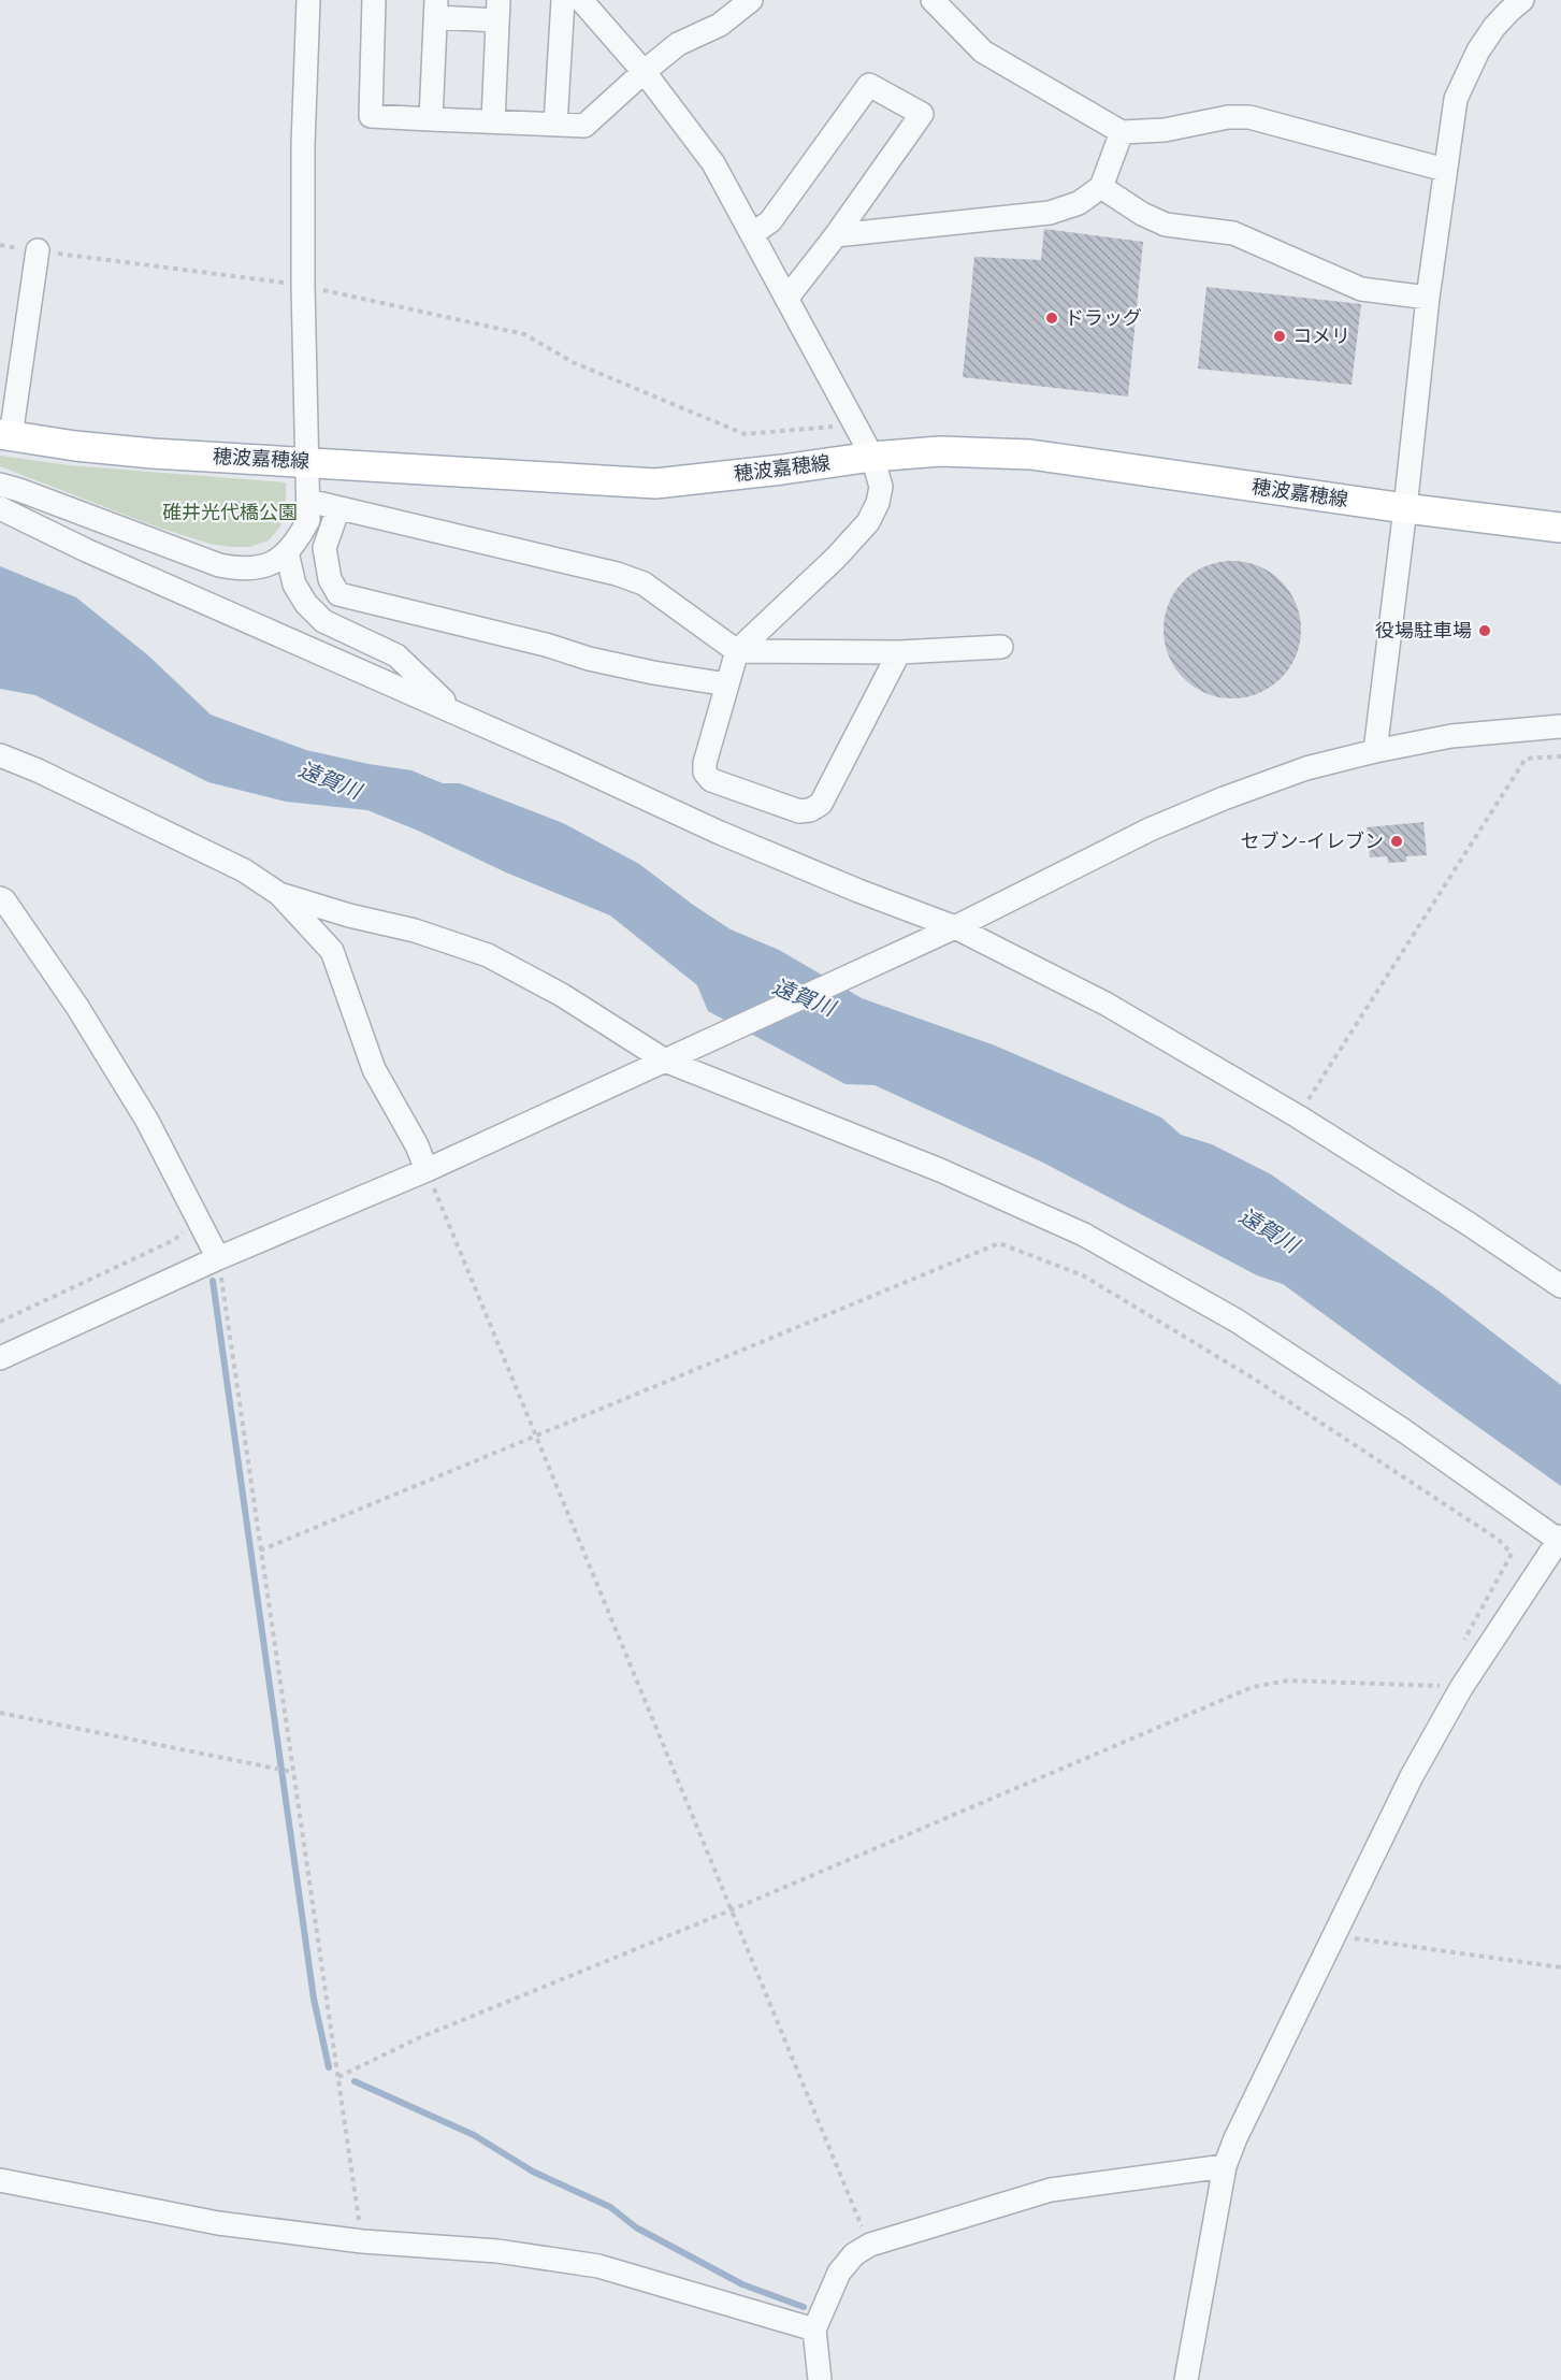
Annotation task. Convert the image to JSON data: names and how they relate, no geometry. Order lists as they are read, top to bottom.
{
  "streets": {
    "main road": ["穂波嘉穂線"]
  },
  "water": ["遠賀川"],
  "parks": ["碓井光代橋公園"],
  "places": [
    "ドラッグ",
    "コメリ",
    "役場駐車場",
    "セブン-イレブン"
  ]
}
